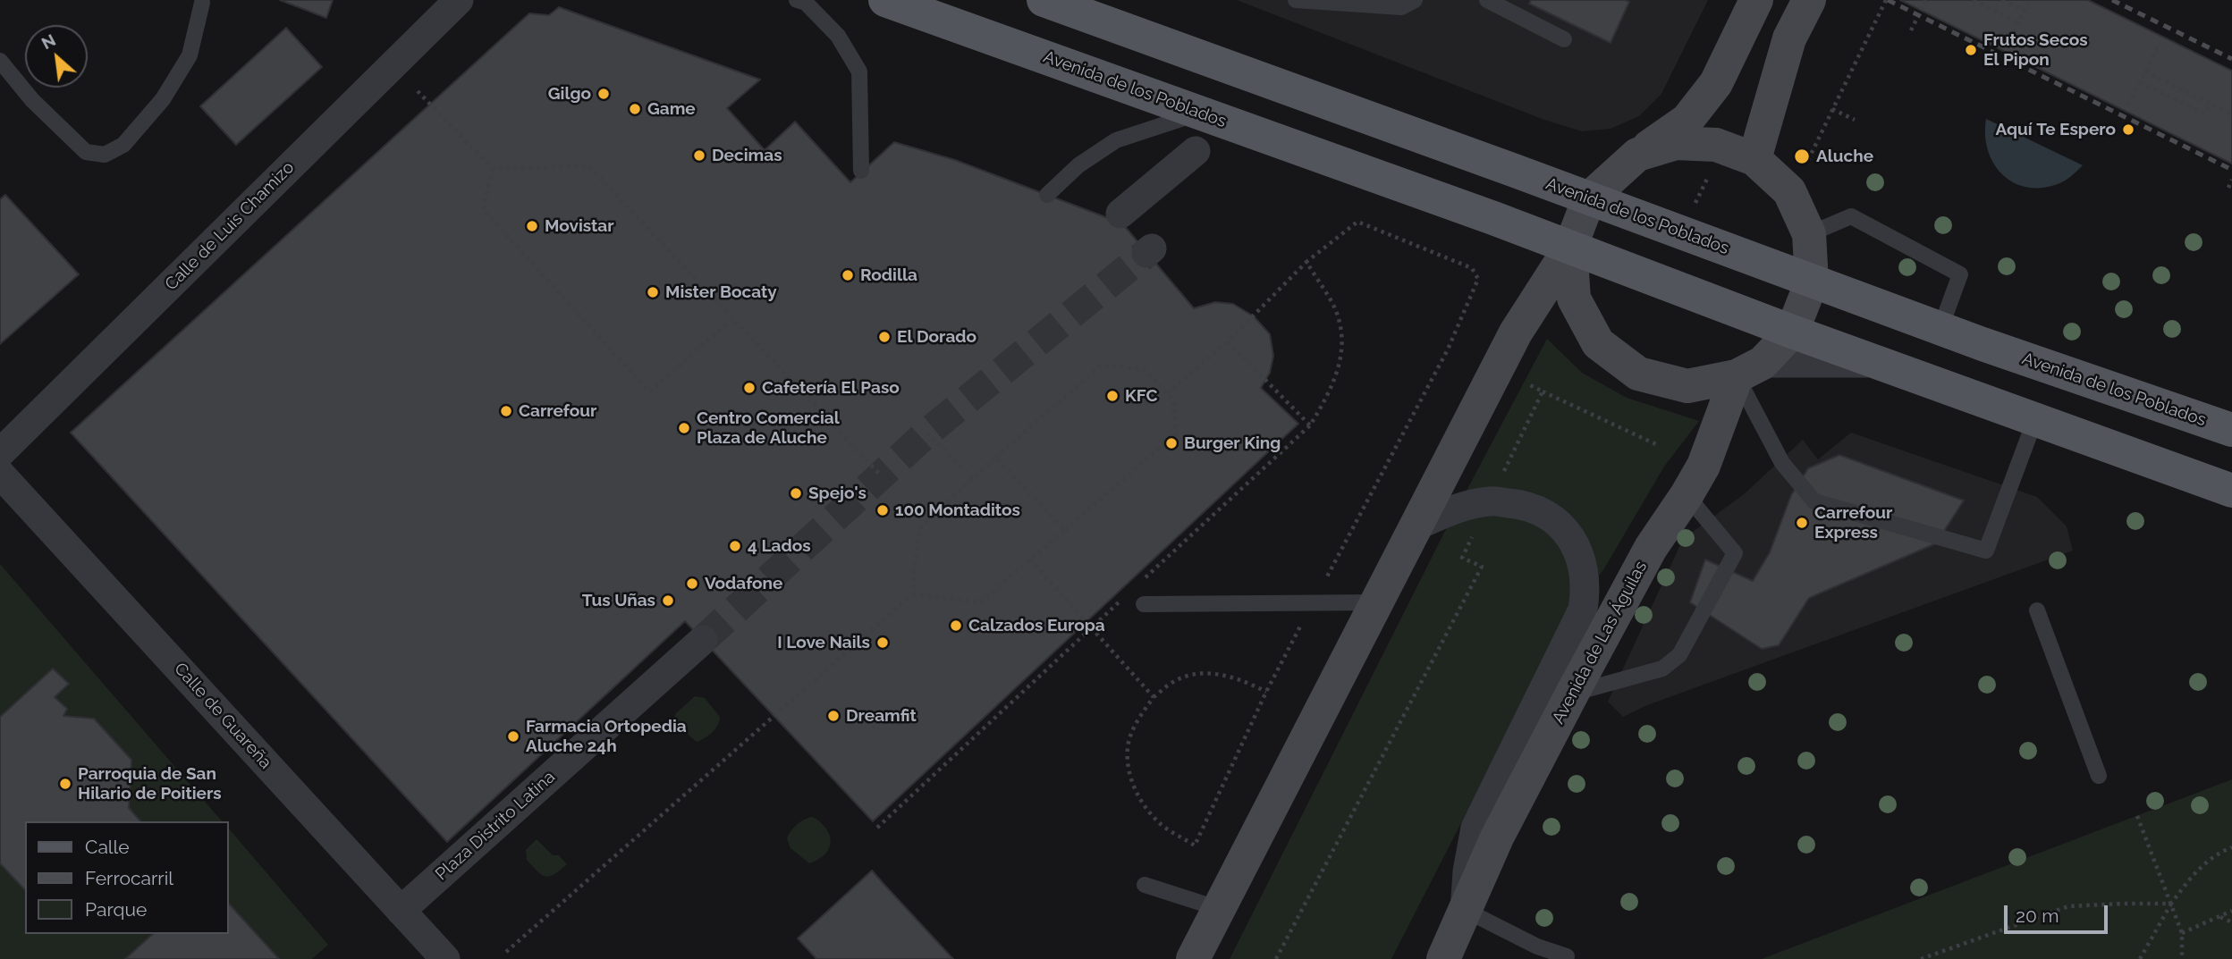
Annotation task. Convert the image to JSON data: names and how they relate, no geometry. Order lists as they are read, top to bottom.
{
  "streets": {
    "main road": ["Avenida de los Poblados"],
    "street": [
      "Calle de Luis Chamizo",
      "Avenida de Las Águilas",
      "Calle de Guareña",
      "Plaza Distrito Latina"
    ]
  },
  "crossings": [
    ["Avenida de los Poblados", "Avenida de Las Águilas"],
    ["Calle de Guareña", "Plaza Distrito Latina"]
  ],
  "places": [
    "Frutos Secos El Pipon",
    "Gilgo",
    "Game",
    "Aquí Te Espero",
    "Decimas",
    "Aluche",
    "Movistar",
    "Rodilla",
    "Mister Bocaty",
    "El Dorado",
    "Cafetería El Paso",
    "KFC",
    "Carrefour",
    "Centro Comercial Plaza de Aluche",
    "Burger King",
    "Spejo's",
    "100 Montaditos",
    "Carrefour Express",
    "4 Lados",
    "Vodafone",
    "Tus Uñas",
    "Calzados Europa",
    "I Love Nails",
    "Dreamfit",
    "Farmacia Ortopedia Aluche 24h",
    "Parroquia de San Hilario de Poitiers"
  ],
  "legend": ["Calle", "Ferrocarril", "Parque"],
  "scale_bar": "20 m",
  "north": "top left"
}
